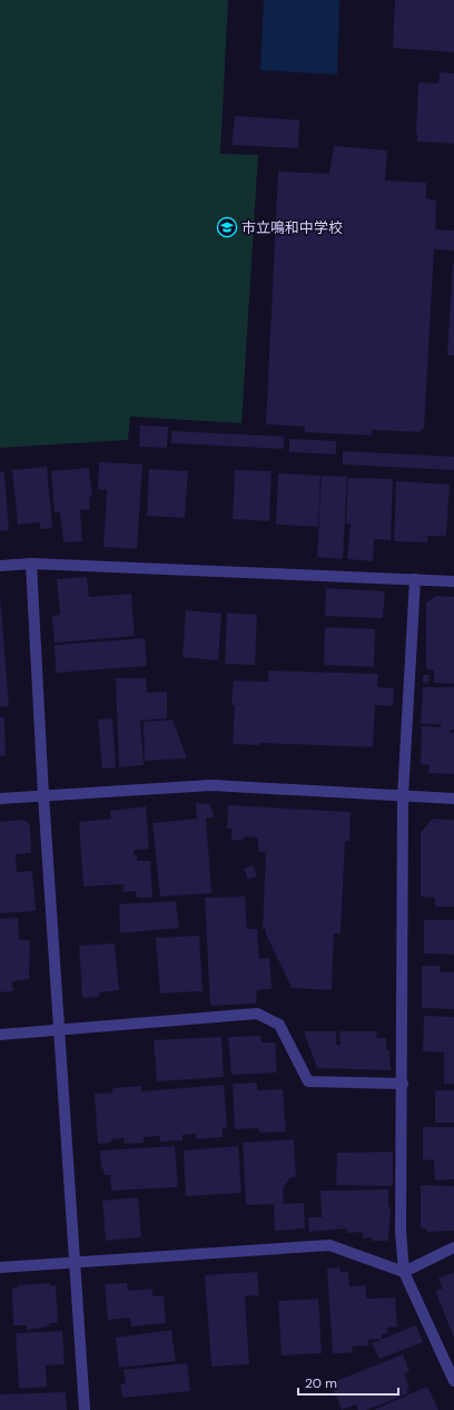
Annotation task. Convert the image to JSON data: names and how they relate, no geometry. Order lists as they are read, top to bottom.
{
  "places": {
    "school or university": ["市立鳴和中学校"]
  },
  "scale_bar": "20 m"
}
